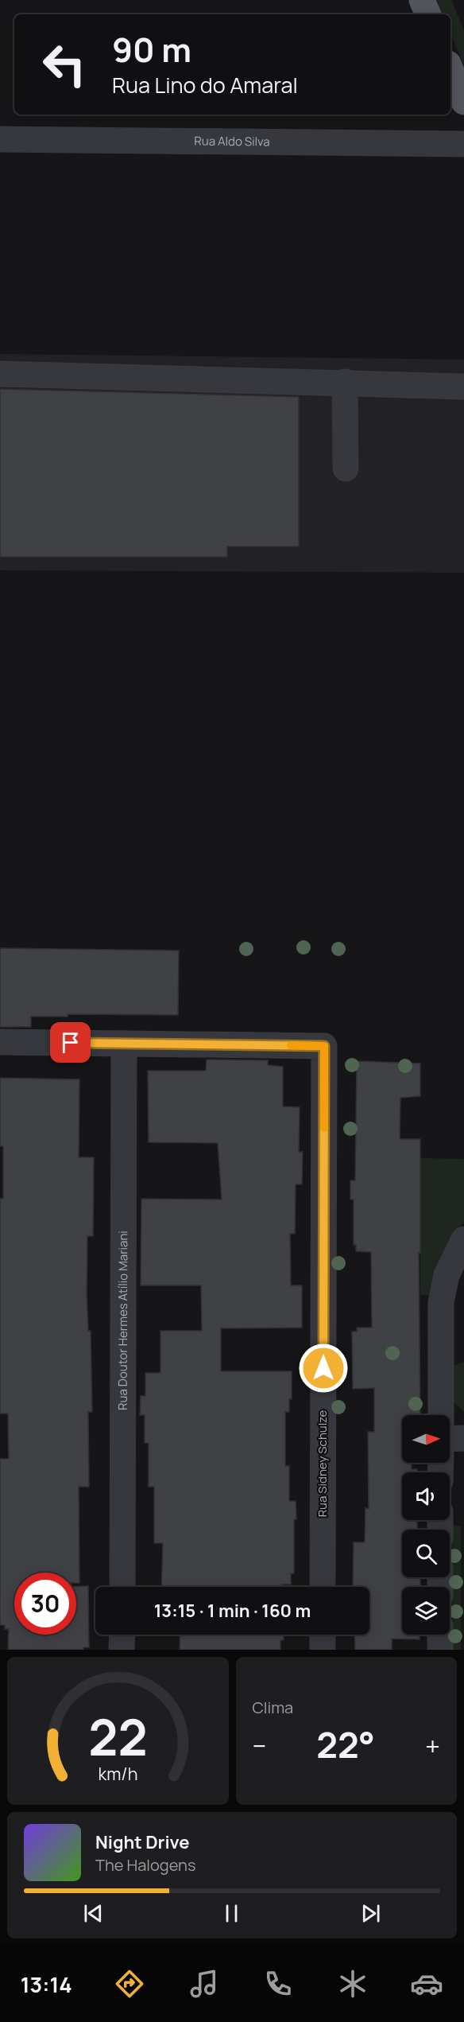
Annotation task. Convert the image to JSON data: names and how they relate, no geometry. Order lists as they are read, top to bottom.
{
  "streets": {
    "street": ["Rua Aldo Silva", "Rua Doutor Hermes Atílio Mariani", "Rua Sidney Schulze"]
  },
  "crossings": [
    ["Rua Doutor Hermes Atílio Mariani", "Rua Sidney Schulze"]
  ],
  "north": "right",
  "page": {
    "turn": ["90 m", "Rua Lino do Amaral"],
    "limit": "30",
    "trip": "13:15 · 1 min · 160 m",
    "tile": "Clima",
    "heat": ["−", "22°", "+"],
    "song": ["Night Drive", "The Halogens"],
    "tabs": "13:14",
    "gauge": ["22", "km/h"]
  }
}
